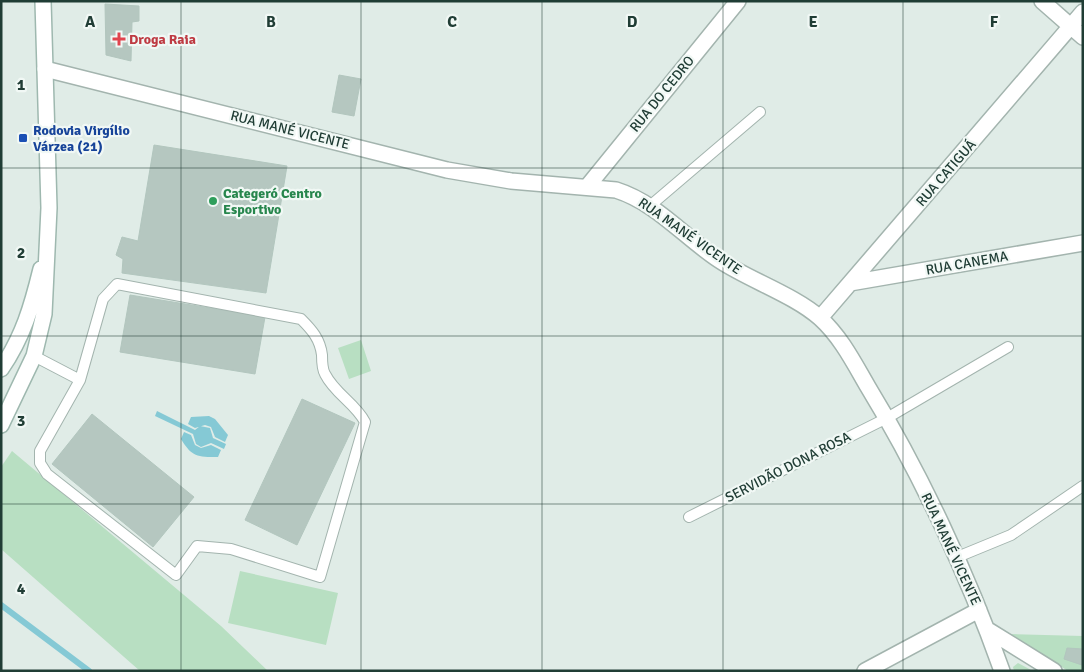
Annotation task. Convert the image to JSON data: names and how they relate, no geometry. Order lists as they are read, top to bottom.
{
  "streets": {
    "street": [
      "RUA DO CEDRO",
      "RUA MANÉ VICENTE",
      "RUA CATIGUÁ",
      "RUA CANEMA"
    ],
    "lane": ["SERVIDÃO DONA ROSA"]
  },
  "crossings": [
    ["RUA DO CEDRO", "RUA MANÉ VICENTE"],
    ["RUA MANÉ VICENTE", "RUA CATIGUÁ"],
    ["RUA MANÉ VICENTE", "SERVIDÃO DONA ROSA"],
    ["RUA CATIGUÁ", "RUA CANEMA"]
  ],
  "places": {
    "health": ["Droga Raia"],
    "transit": ["Rodovia Virgílio Várzea (21)"],
    "other": ["Categeró Centro Esportivo"]
  },
  "grid": {
    "columns": [
      "A",
      "B",
      "C",
      "D",
      "E",
      "F"
    ],
    "rows": [
      "1",
      "2",
      "3",
      "4"
    ]
  }
}
